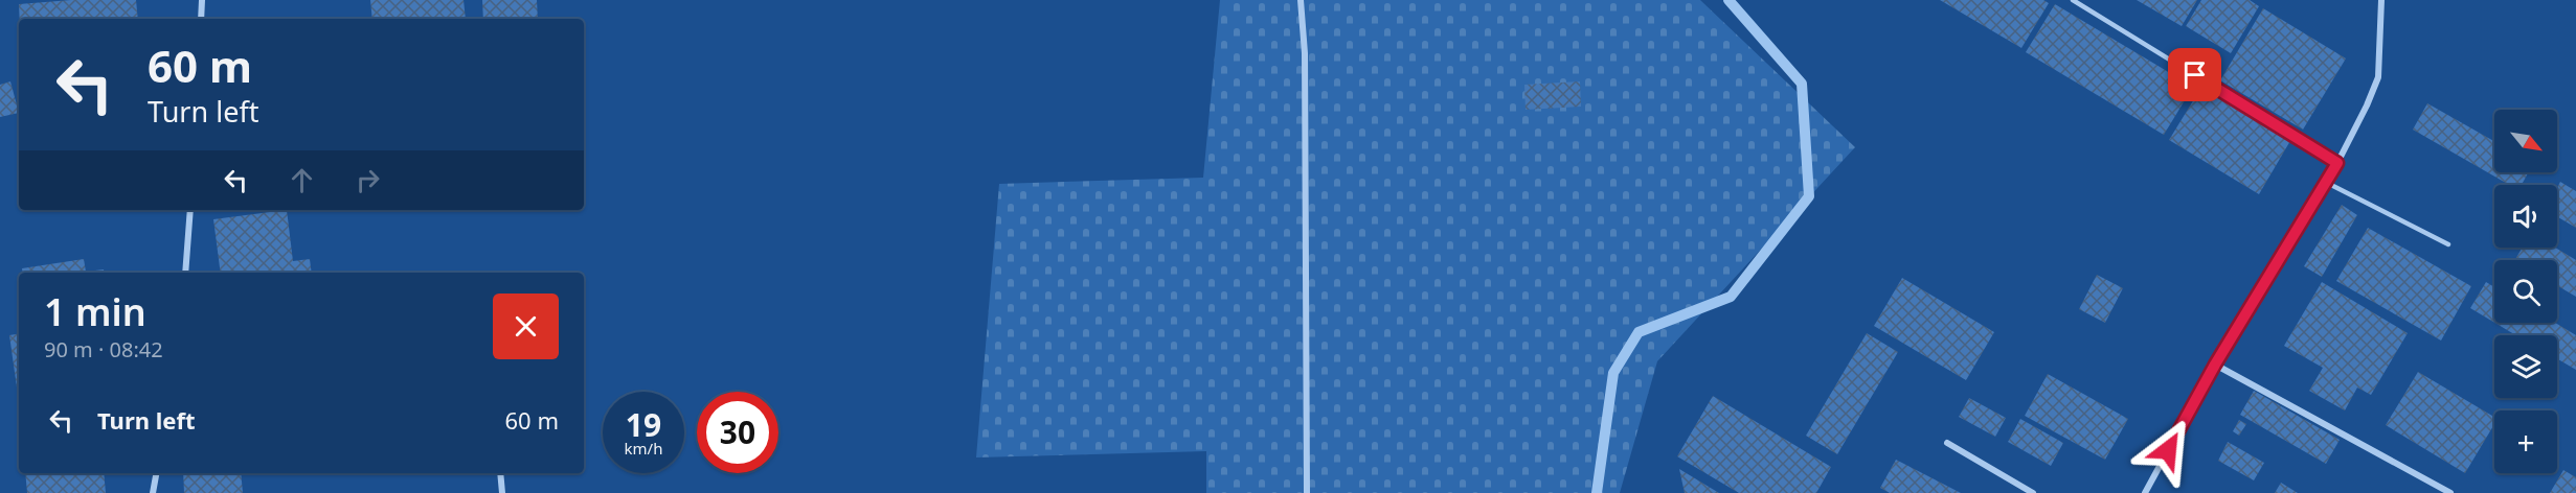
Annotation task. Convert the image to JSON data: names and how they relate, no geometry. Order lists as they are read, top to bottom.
{
  "north": "bottom right",
  "page": {
    "turn": ["60 m", "Turn left"],
    "map_buttons": "+",
    "heading": ["1 min", "90 m · 08:42"],
    "list": [
      {
        "name": "Turn left",
        "value": "60 m"
      }
    ],
    "speed": "19 km/h",
    "limit": "30"
  }
}
